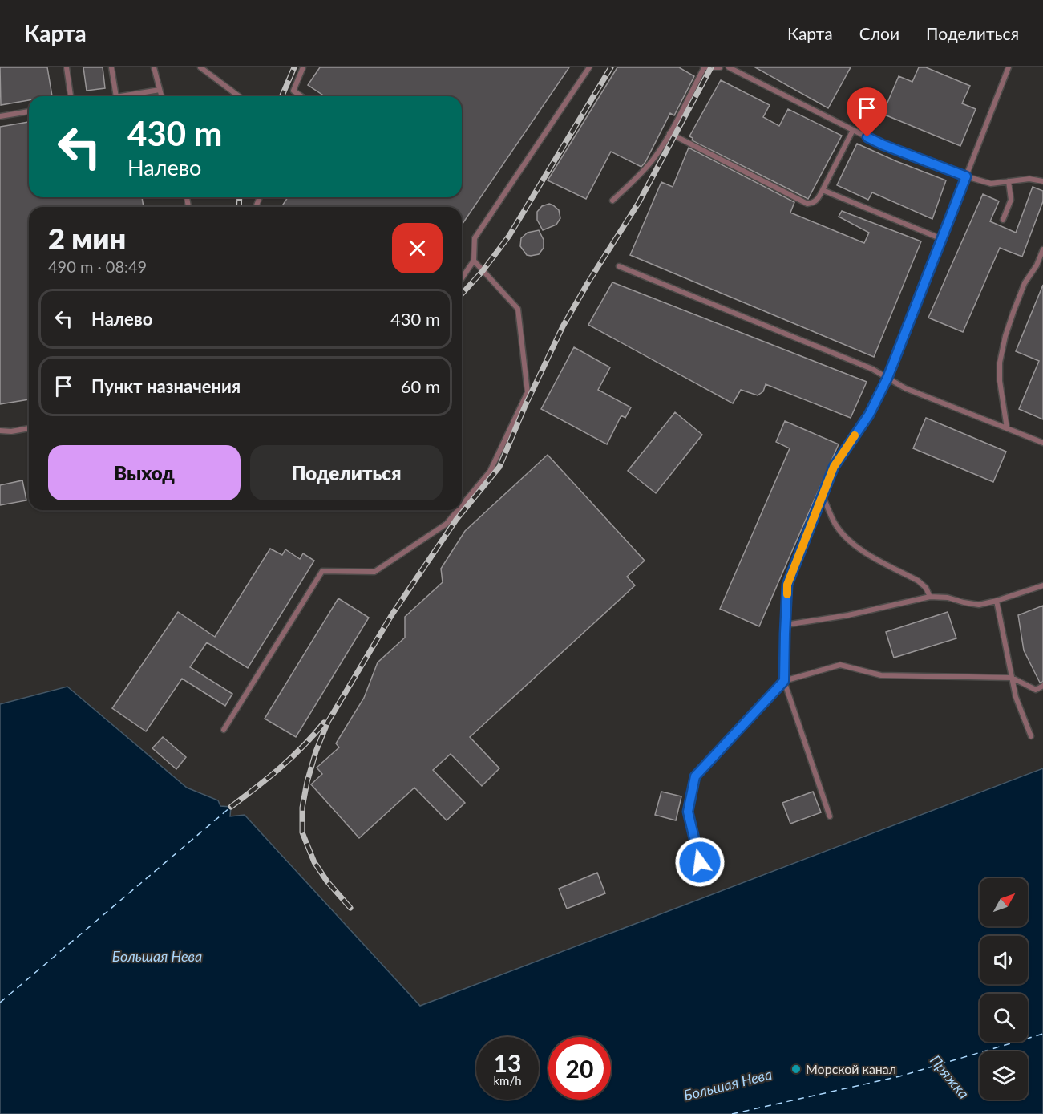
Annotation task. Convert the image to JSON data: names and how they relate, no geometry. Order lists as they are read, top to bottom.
{
  "water": ["Большая Нева", "Пряжка"],
  "places": ["Морской канал"],
  "north": "top right",
  "page": {
    "header": "Карта",
    "nav": ["Карта", "Слои", "Поделиться"],
    "turn": ["430 m", "Налево"],
    "heading": ["2 мин", "490 m · 08:49"],
    "list": [
      {
        "name": "Налево",
        "value": "430 m"
      },
      {
        "name": "Пункт назначения",
        "value": "60 m"
      }
    ],
    "buttons": ["Выход", "Поделиться"],
    "speed": "13 km/h",
    "limit": "20"
  }
}
